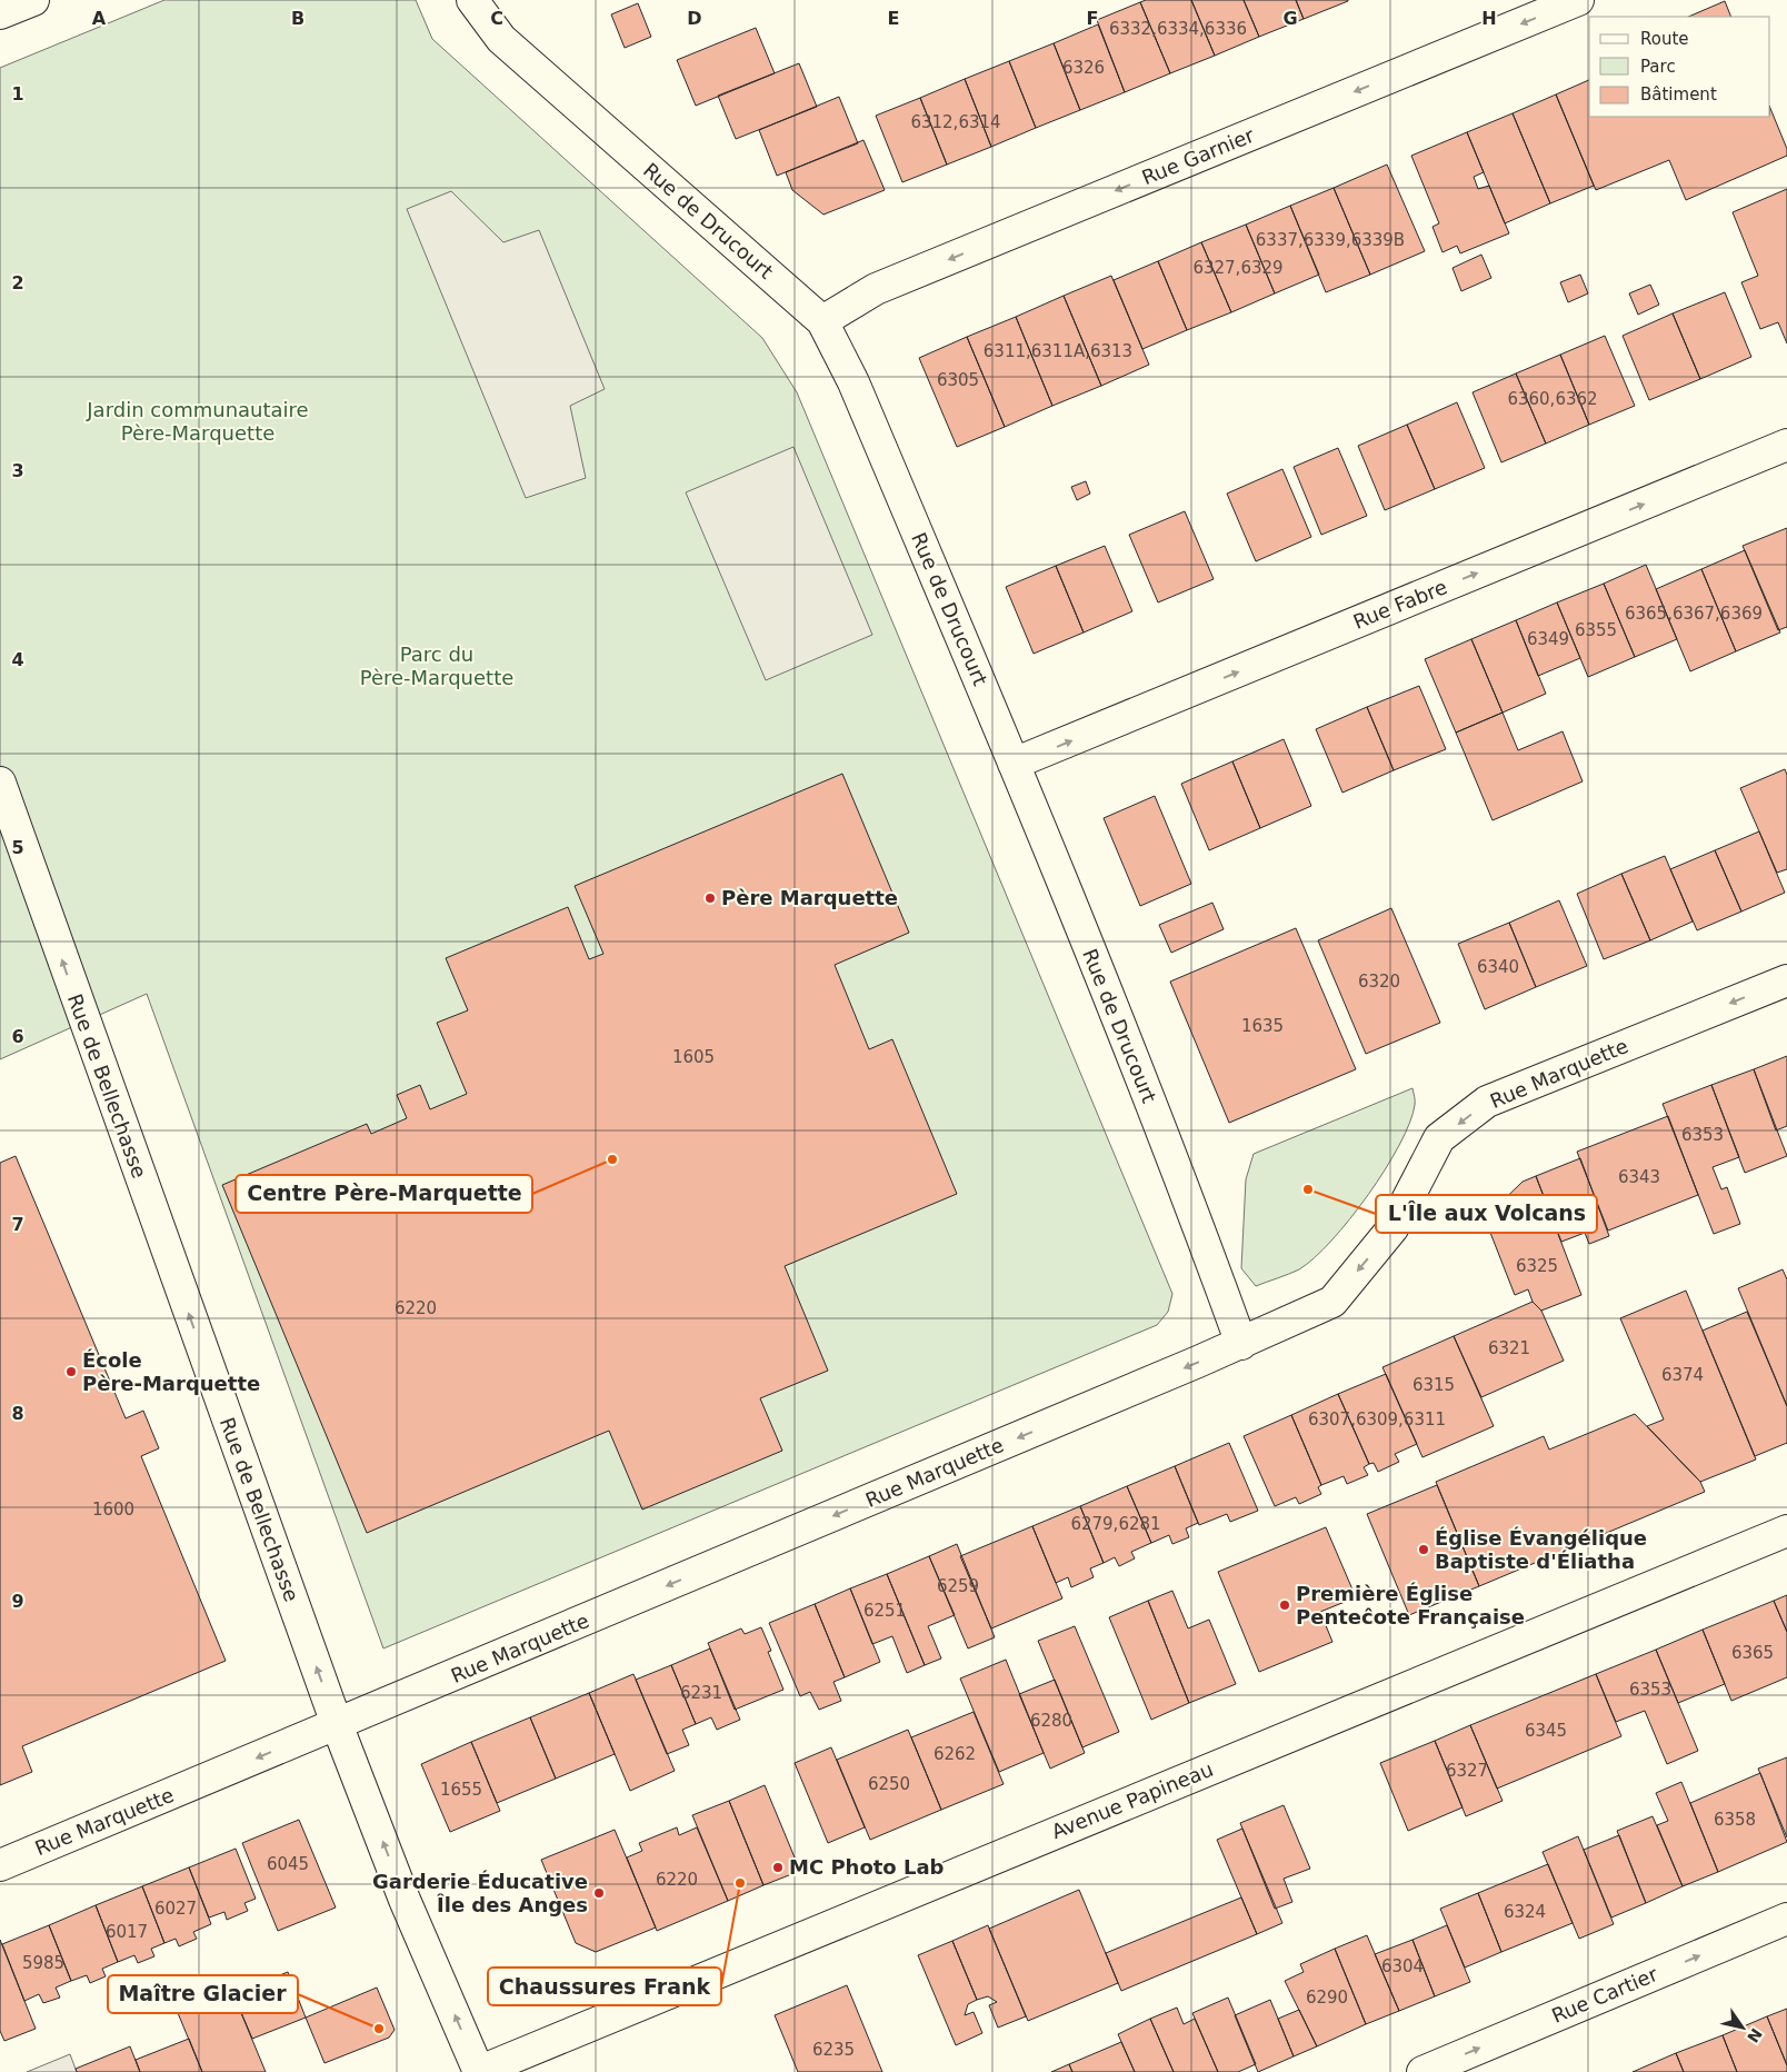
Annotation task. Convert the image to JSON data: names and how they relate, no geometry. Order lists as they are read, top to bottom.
{
  "streets": {
    "street": [
      "Rue Garnier",
      "Rue de Drucourt",
      "Rue Fabre",
      "Rue Marquette",
      "Rue de Bellechasse",
      "Avenue Papineau",
      "Rue Cartier"
    ]
  },
  "crossings": [
    ["Rue Garnier", "Rue de Drucourt"],
    ["Rue de Drucourt", "Rue Fabre"],
    ["Rue de Drucourt", "Rue Marquette"],
    ["Rue Marquette", "Rue de Bellechasse"],
    ["Rue de Bellechasse", "Avenue Papineau"]
  ],
  "one_way": [
    "Rue Garnier",
    "Rue Fabre",
    "Rue Marquette",
    "Rue de Bellechasse",
    "Rue Cartier"
  ],
  "parks": ["Jardin communautaire Père-Marquette", "Parc du Père-Marquette"],
  "places": [
    "Père Marquette",
    "Centre Père-Marquette",
    "L'Île aux Volcans",
    "École Père-Marquette",
    "Église Évangélique Baptiste d'Éliatha",
    "Première Église Penteĉote Française",
    "MC Photo Lab",
    "Chaussures Frank",
    "Garderie Éducative Île des Anges",
    "Maître Glacier"
  ],
  "house_numbers": [
    "6332,6334,6336",
    "6326",
    "6312,6314",
    "6337,6339,6339B",
    "6327,6329",
    "6311,6311A,6313",
    "6305",
    "6360,6362",
    "6365,6367,6369",
    "6355",
    "6349",
    "6340",
    "6320",
    "1635",
    "1605",
    "6353",
    "6343",
    "6325",
    "6220",
    "6321",
    "6374",
    "6315",
    "6307,6309,6311",
    "1600",
    "6279,6281",
    "6259",
    "6251",
    "6365",
    "6353",
    "6231",
    "6280",
    "6345",
    "6262",
    "6327",
    "6250",
    "1655",
    "6358",
    "6045",
    "6220",
    "6027",
    "6324",
    "6017",
    "5985",
    "6304",
    "6290",
    "6235"
  ],
  "legend": ["Route", "Parc", "Bâtiment"],
  "north": "bottom right",
  "grid": {
    "columns": [
      "A",
      "B",
      "C",
      "D",
      "E",
      "F",
      "G",
      "H"
    ],
    "rows": [
      "1",
      "2",
      "3",
      "4",
      "5",
      "6",
      "7",
      "8",
      "9"
    ]
  }
}
